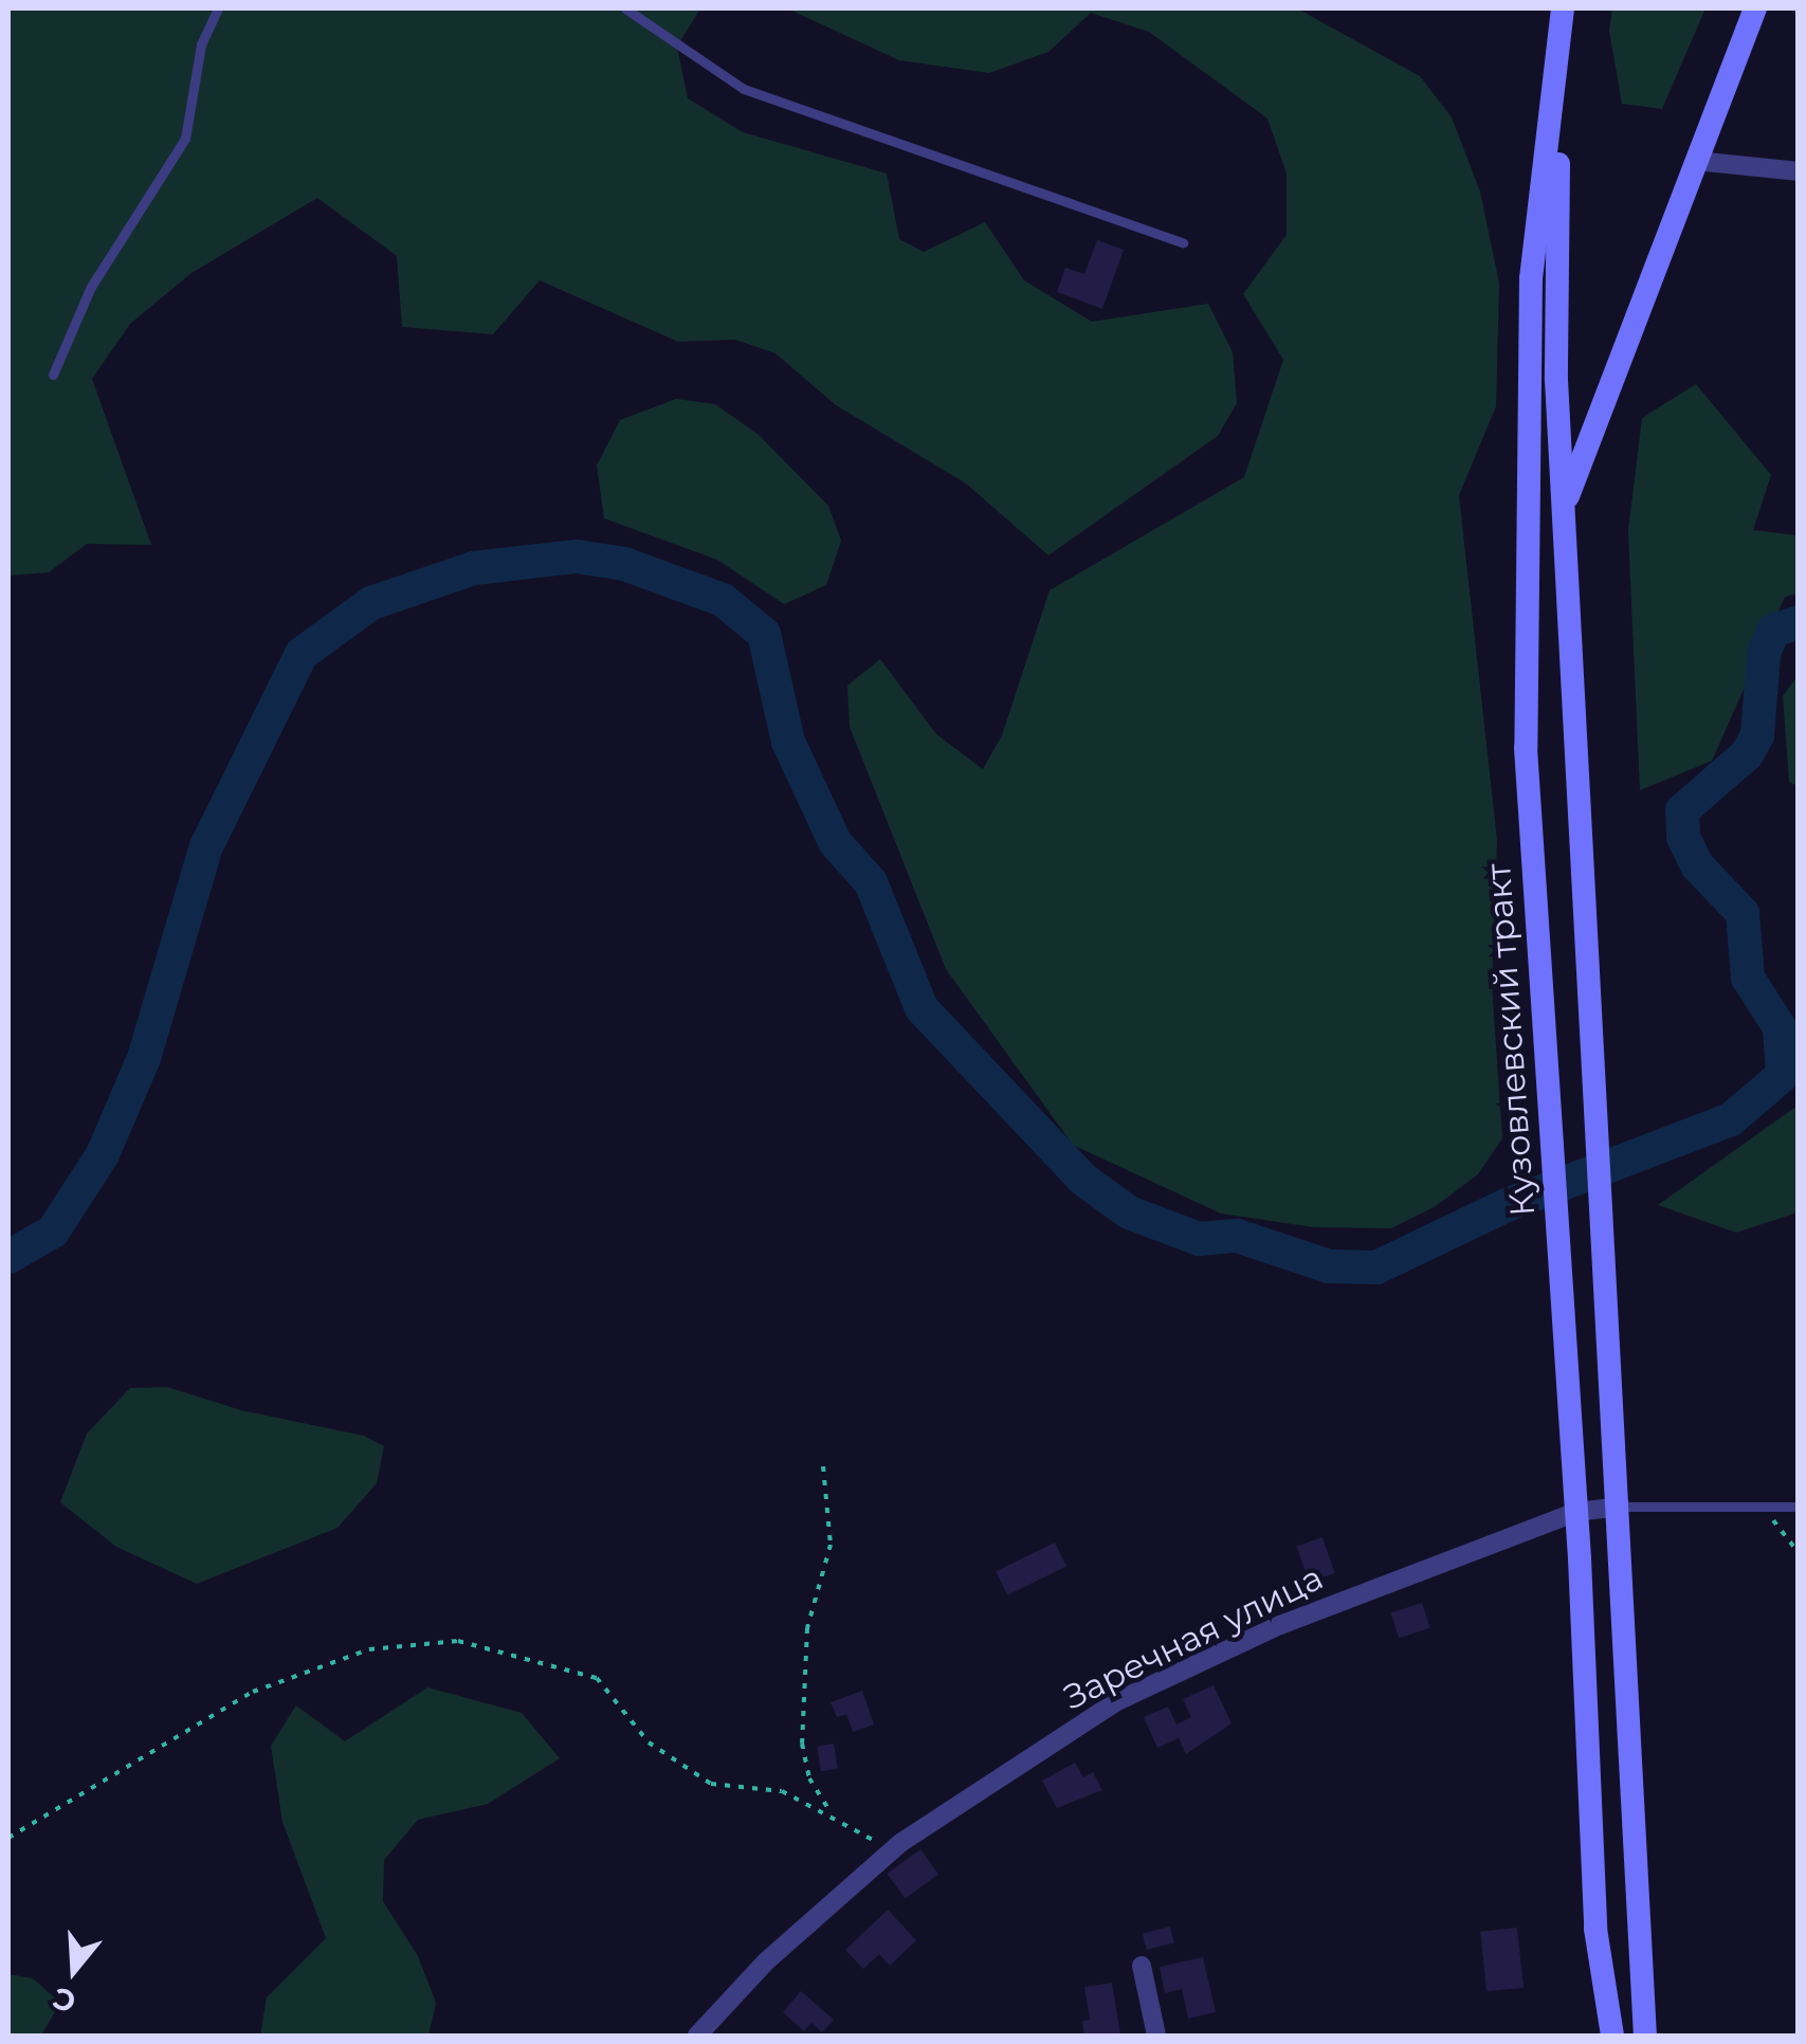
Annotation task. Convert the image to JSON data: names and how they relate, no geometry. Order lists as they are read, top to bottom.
{
  "streets": {
    "main road": ["Кузовлевский тракт"],
    "street": ["Заречная улица"]
  },
  "crossings": [
    ["Кузовлевский тракт", "Заречная улица"]
  ],
  "north": "bottom"
}
